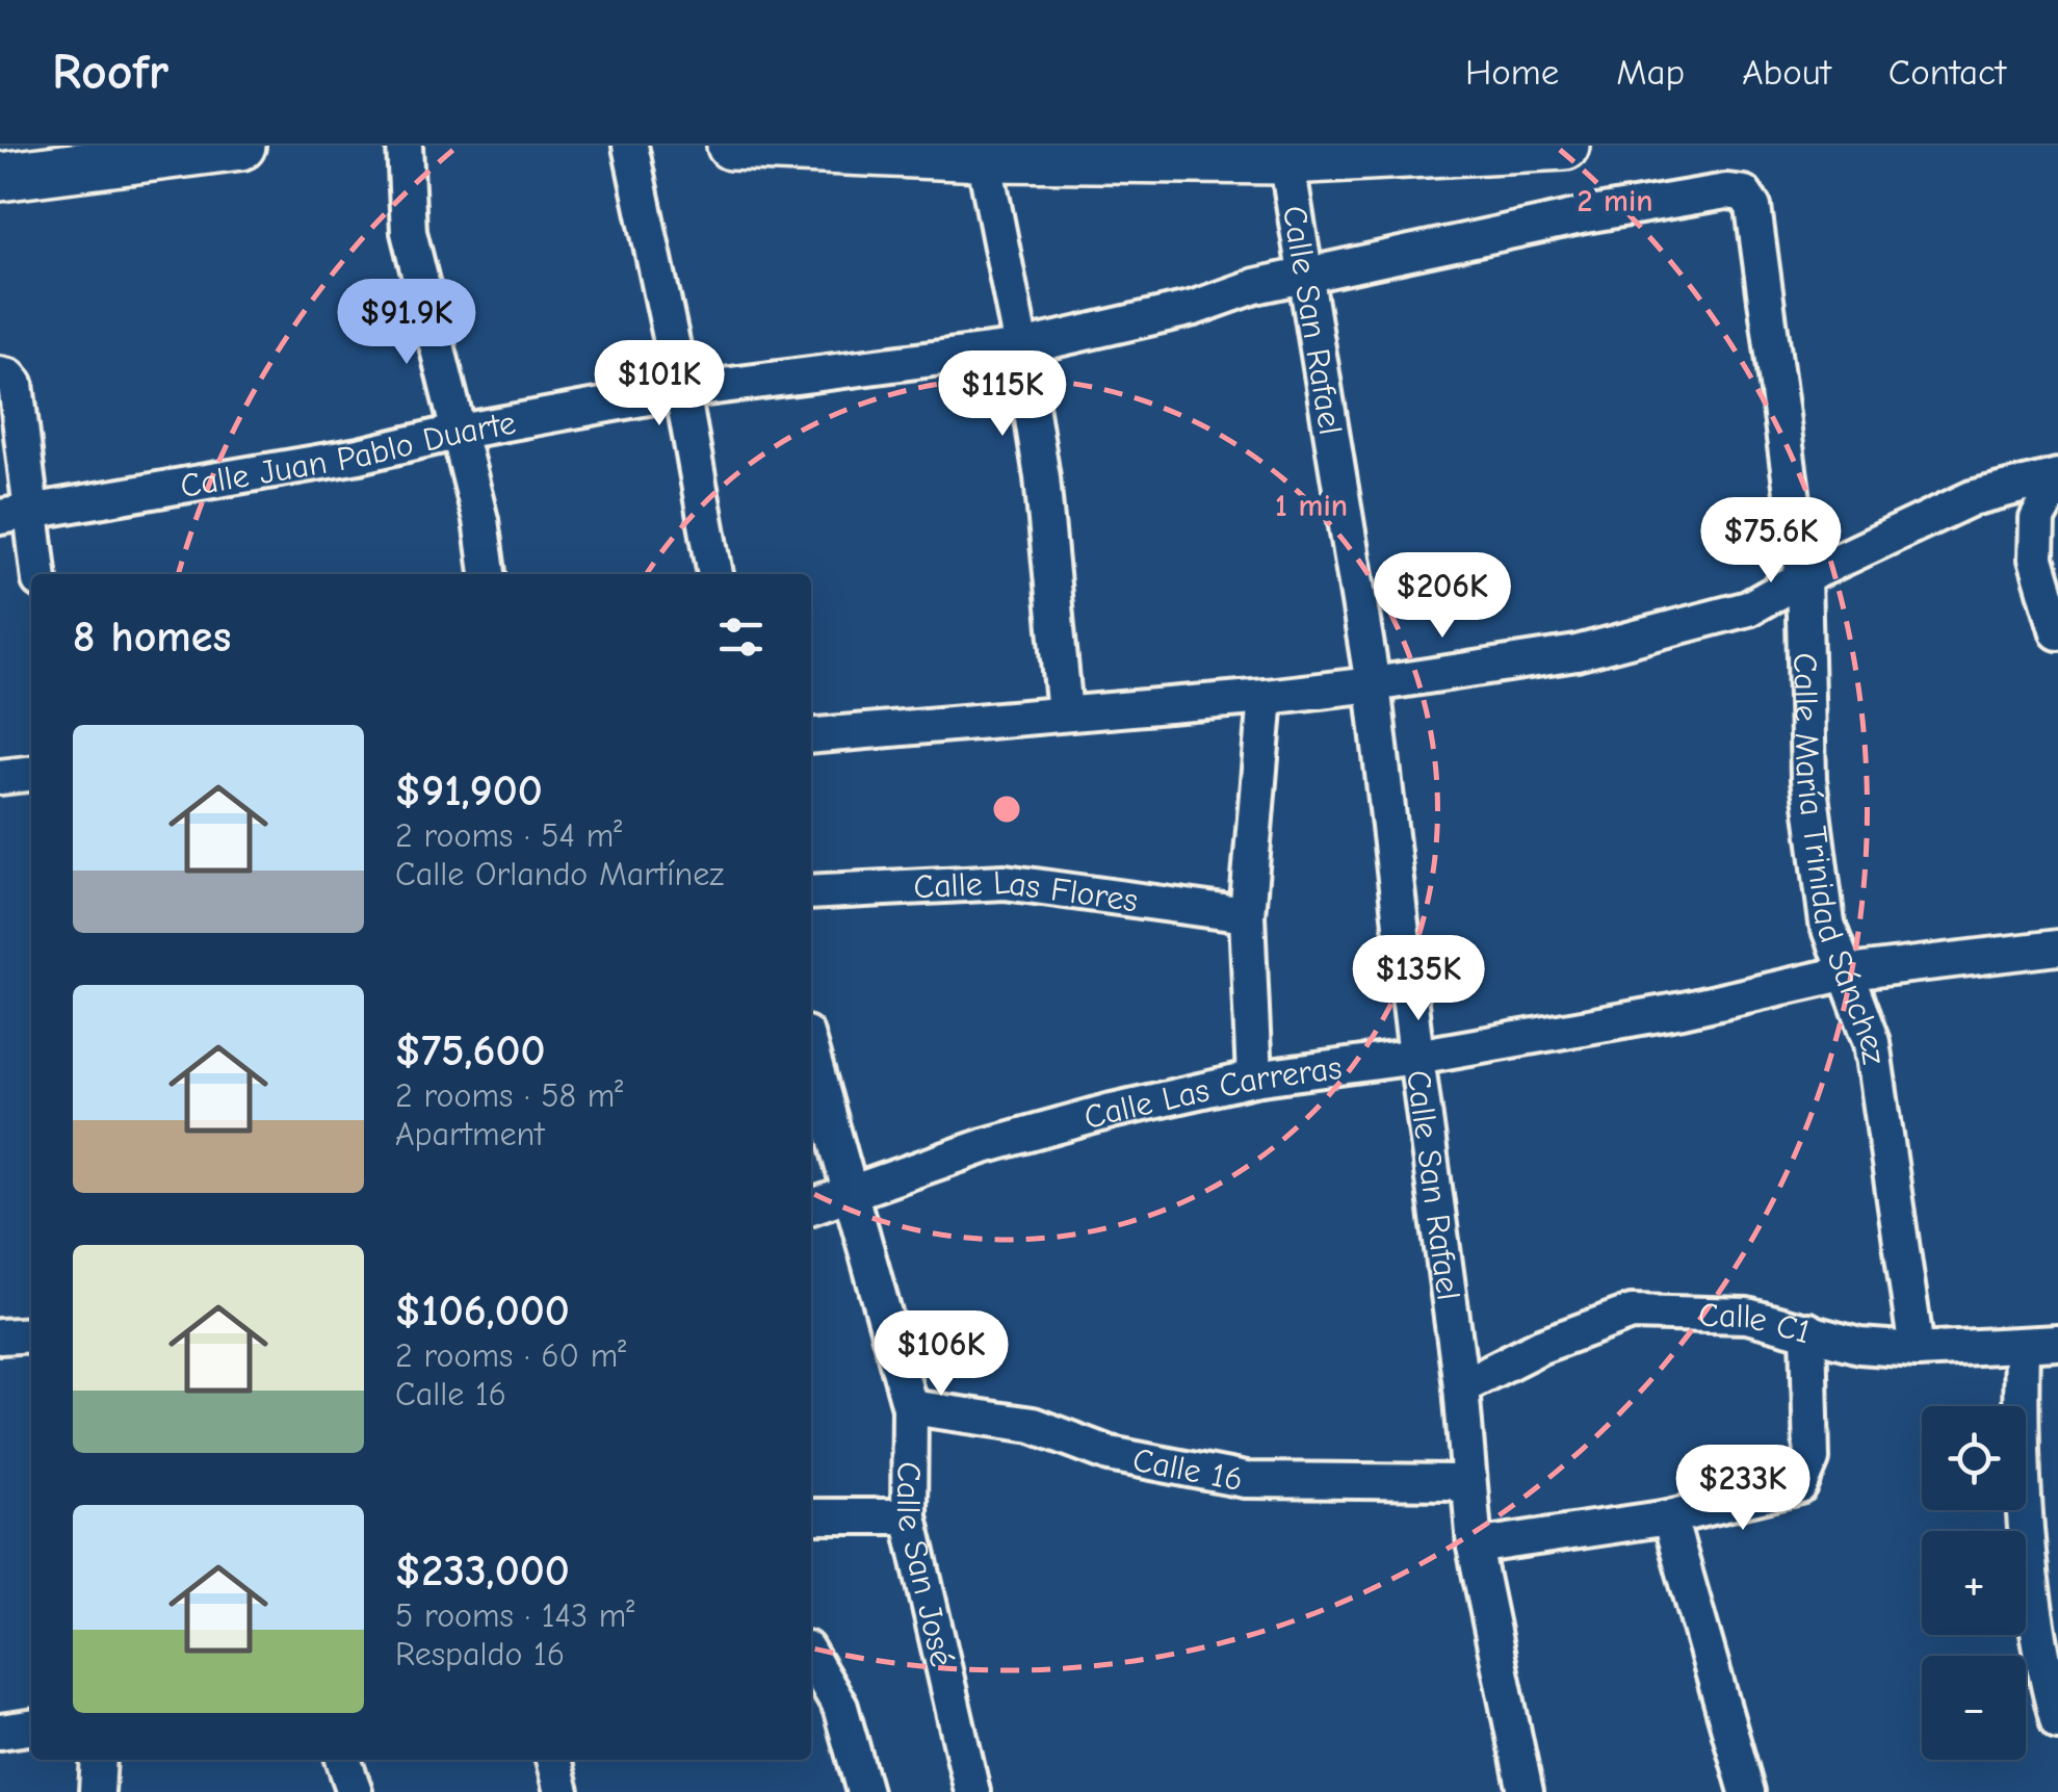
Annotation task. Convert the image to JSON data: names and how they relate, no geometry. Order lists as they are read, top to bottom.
{
  "streets": {
    "street": [
      "Calle San Rafael",
      "Calle Juan Pablo Duarte",
      "Calle María Trinidad Sánchez",
      "Calle Las Flores",
      "Calle Las Carreras",
      "Calle C1",
      "Calle 16",
      "Calle San José"
    ]
  },
  "crossings": [
    ["Calle San Rafael", "Calle Juan Pablo Duarte"],
    ["Calle San Rafael", "Calle María Trinidad Sánchez"],
    ["Calle San Rafael", "Calle Las Carreras"],
    ["Calle San Rafael", "Calle C1"],
    ["Calle San Rafael", "Calle 16"],
    ["Calle Juan Pablo Duarte", "Calle María Trinidad Sánchez"],
    ["Calle María Trinidad Sánchez", "Calle Las Carreras"],
    ["Calle María Trinidad Sánchez", "Calle C1"],
    ["Calle Las Carreras", "Calle San José"],
    ["Calle 16", "Calle San José"]
  ],
  "page": {
    "header": "Roofr",
    "nav": [
      "Home",
      "Map",
      "About",
      "Contact"
    ],
    "price": [
      "$91.9K",
      "$101K",
      "$115K",
      "$75.6K",
      "$206K",
      "$135K",
      "$106K",
      "$233K"
    ],
    "heading": "8 homes",
    "list": [
      {
        "name": "$91,900",
        "note": "2 rooms · 54 m² · Calle Orlando Martínez"
      },
      {
        "name": "$75,600",
        "note": "2 rooms · 58 m² · Apartment"
      },
      {
        "name": "$106,000",
        "note": "2 rooms · 60 m² · Calle 16"
      },
      {
        "name": "$233,000",
        "note": "5 rooms · 143 m² · Respaldo 16"
      }
    ],
    "map_buttons": ["+", "−"]
  },
  "rings": ["2 min", "1 min"]
}
